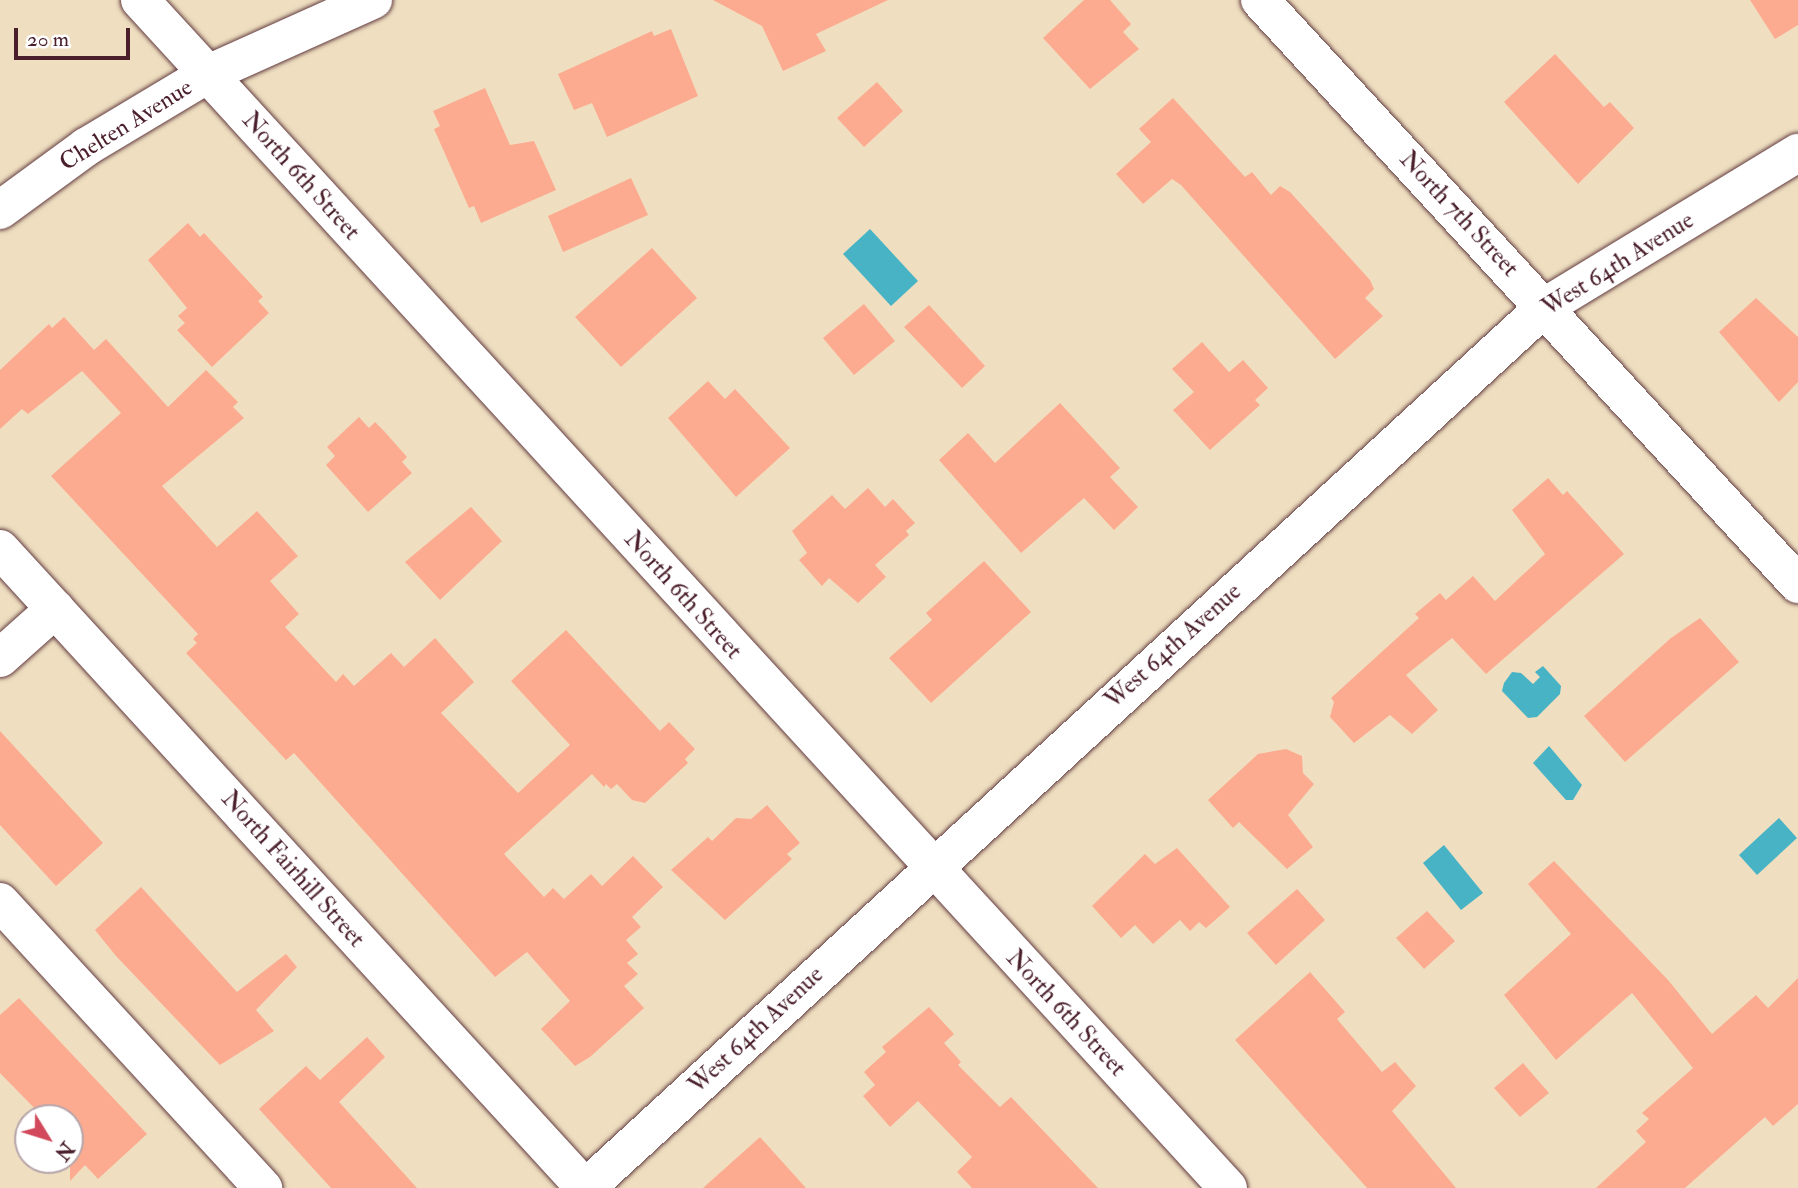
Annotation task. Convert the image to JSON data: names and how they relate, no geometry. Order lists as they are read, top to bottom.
{
  "streets": {
    "street": [
      "Chelten Avenue",
      "North 6th Street",
      "North 7th Street",
      "West 64th Avenue",
      "North Fairhill Street"
    ]
  },
  "crossings": [
    ["Chelten Avenue", "North 6th Street"],
    ["North 6th Street", "West 64th Avenue"],
    ["North 7th Street", "West 64th Avenue"],
    ["West 64th Avenue", "North Fairhill Street"]
  ],
  "scale_bar": "20 m",
  "north": "bottom right"
}
